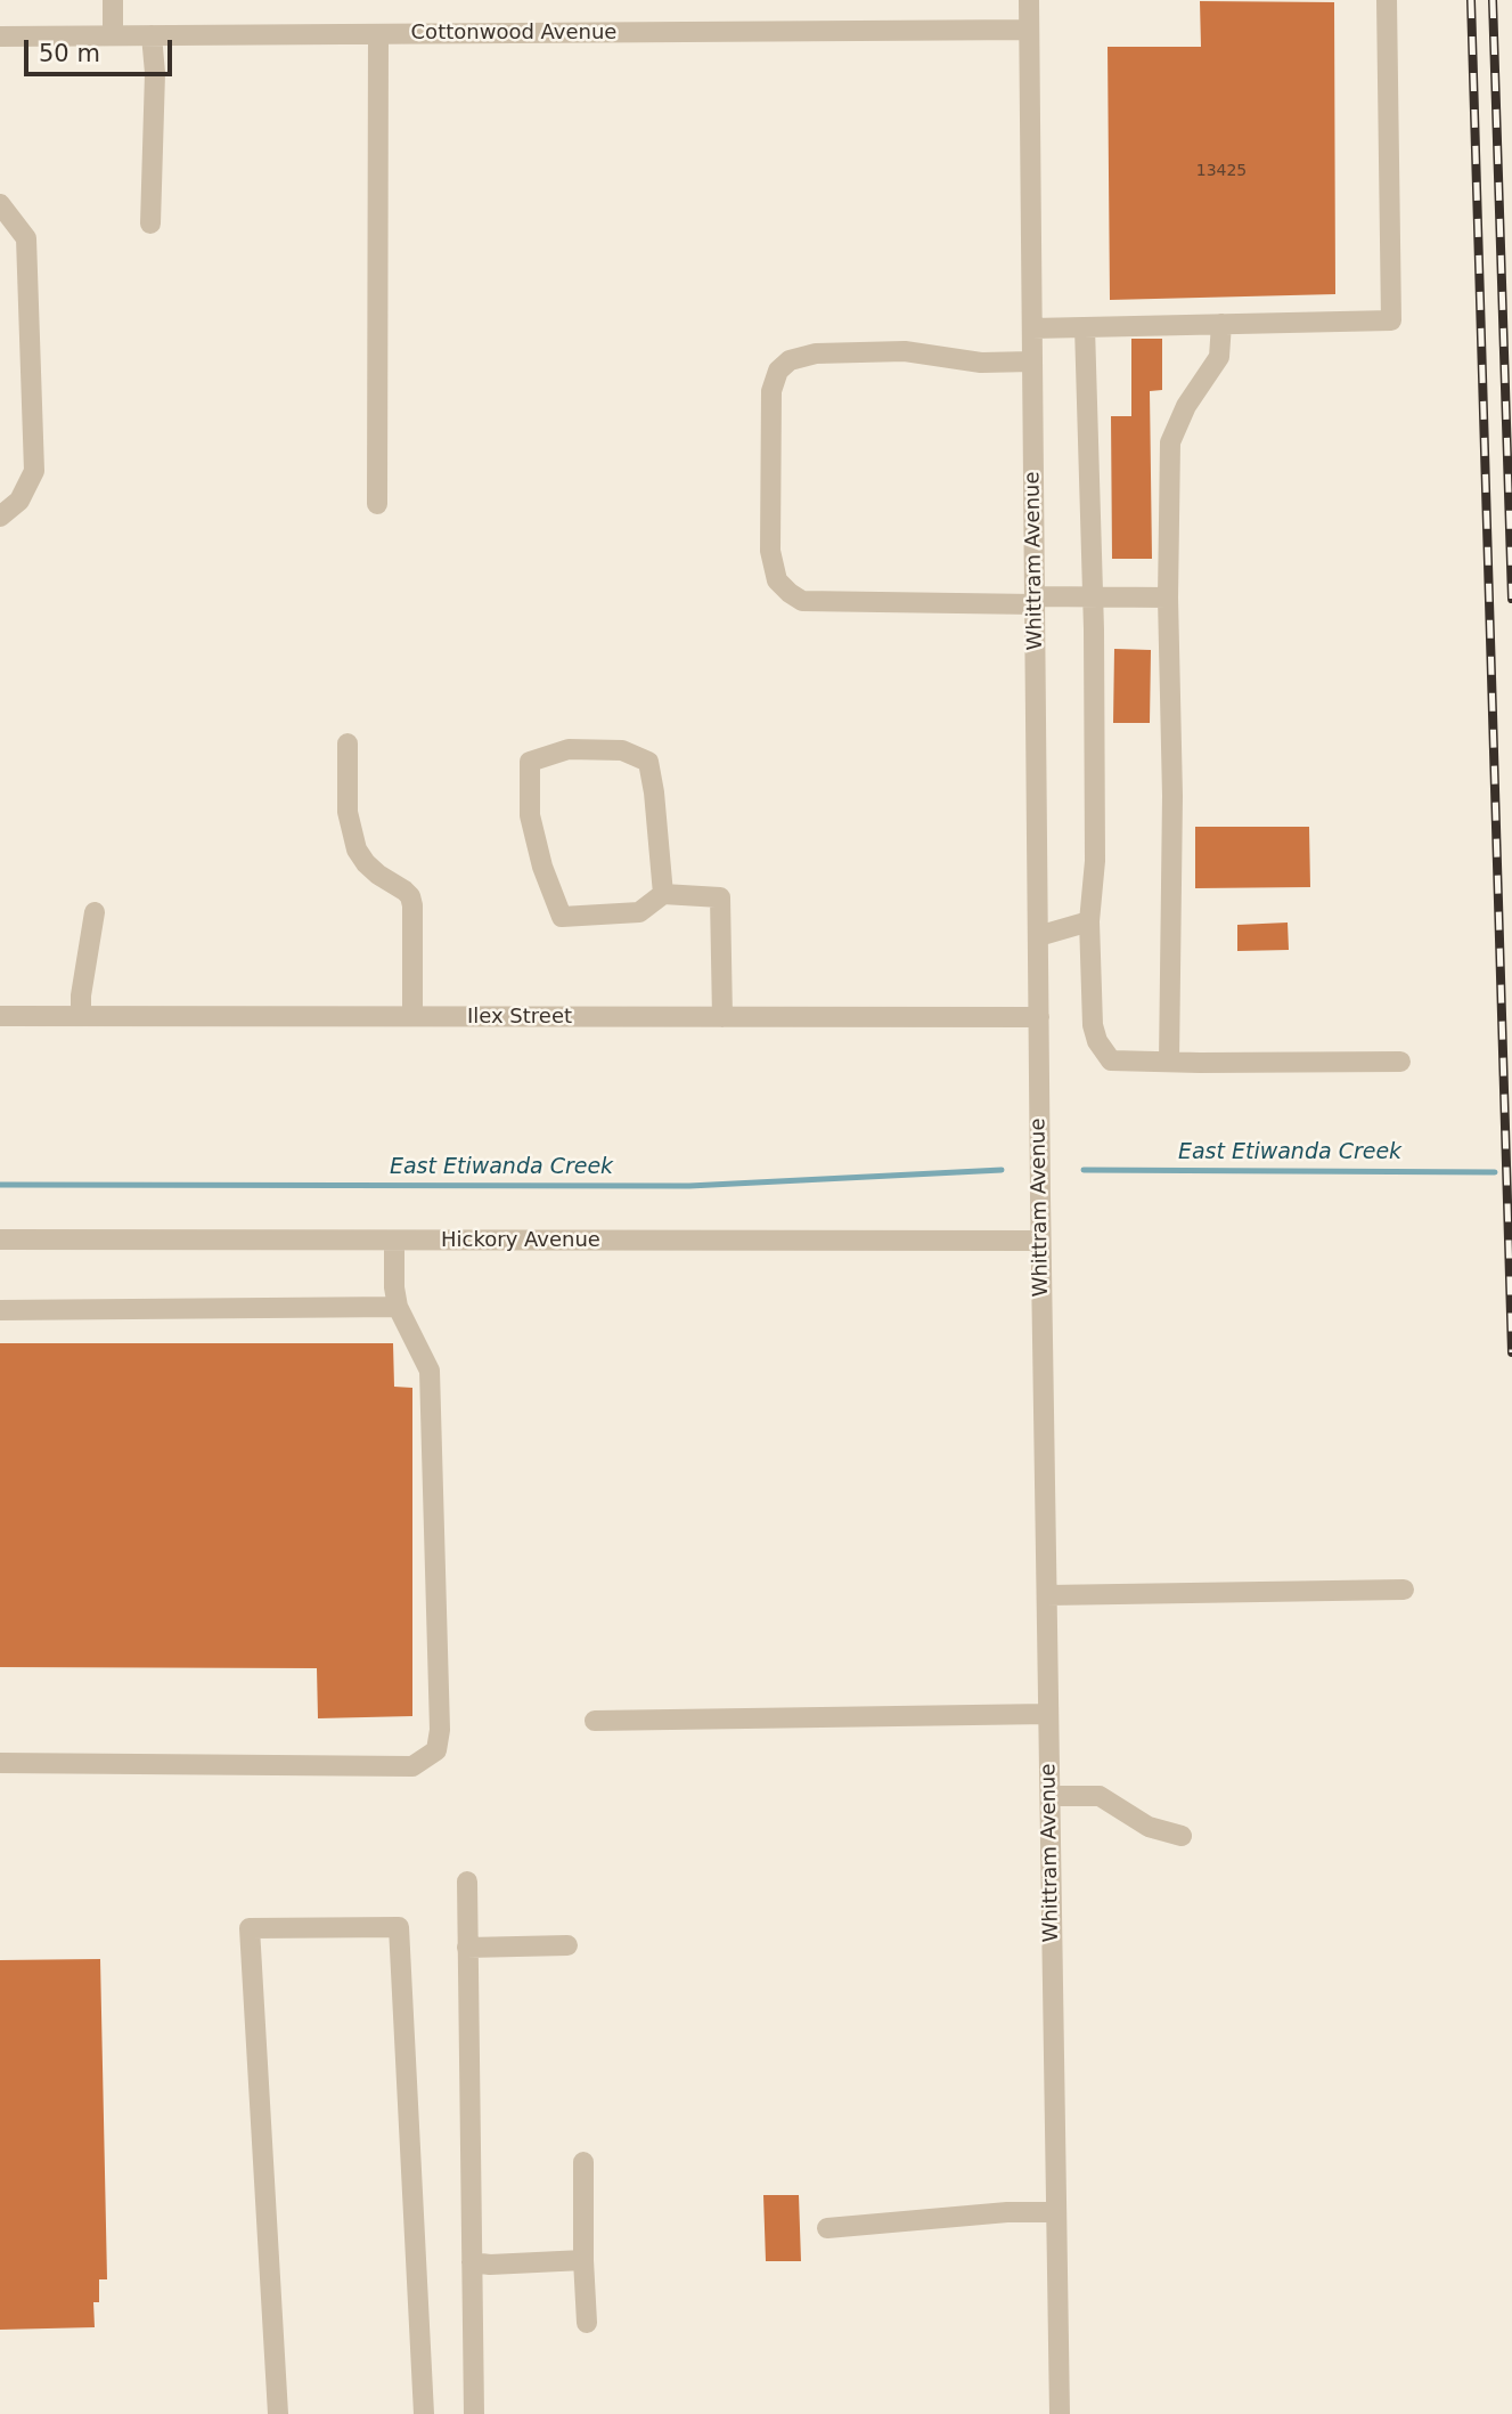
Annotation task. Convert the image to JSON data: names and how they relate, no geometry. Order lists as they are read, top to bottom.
{
  "streets": {
    "street": [
      "Cottonwood Avenue",
      "Whittram Avenue",
      "Ilex Street",
      "Hickory Avenue"
    ]
  },
  "crossings": [
    ["Cottonwood Avenue", "Whittram Avenue"],
    ["Whittram Avenue", "Ilex Street"],
    ["Whittram Avenue", "Hickory Avenue"]
  ],
  "water": ["East Etiwanda Creek"],
  "house_numbers": ["13425"],
  "scale_bar": "50 m"
}
